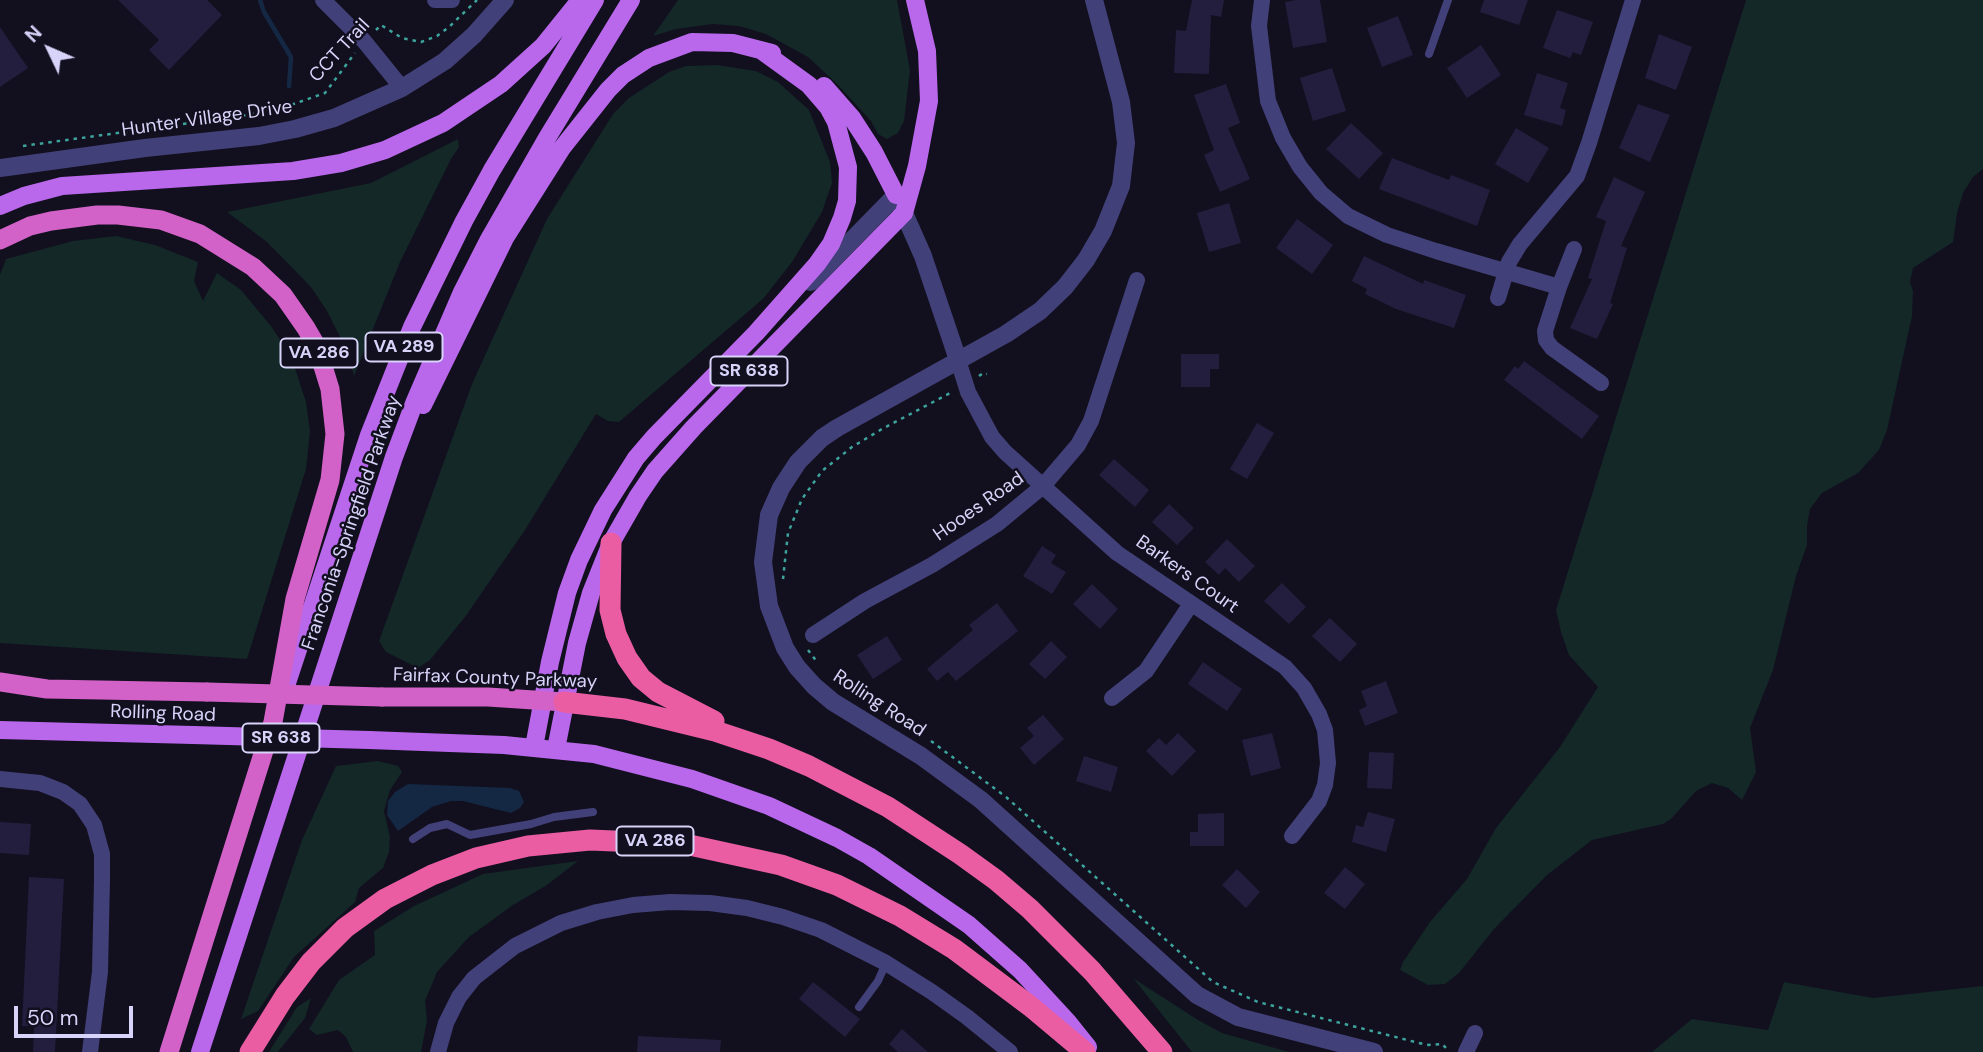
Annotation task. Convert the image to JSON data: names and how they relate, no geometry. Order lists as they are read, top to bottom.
{
  "streets": {
    "highway": ["VA 286", "Fairfax County Parkway"],
    "main road": [
      "VA 289",
      "SR 638",
      "Franconia-Springfield Parkway",
      "Rolling Road"
    ],
    "street": ["Hunter Village Drive", "Hooes Road", "Barkers Court"],
    "path": ["CCT Trail"]
  },
  "crossings": [
    ["VA 286", "Franconia-Springfield Parkway"],
    ["SR 638", "Fairfax County Parkway"],
    ["SR 638", "Rolling Road"],
    ["Hooes Road", "Barkers Court"],
    ["Barkers Court", "Rolling Road"]
  ],
  "scale_bar": "50 m",
  "north": "top left"
}
